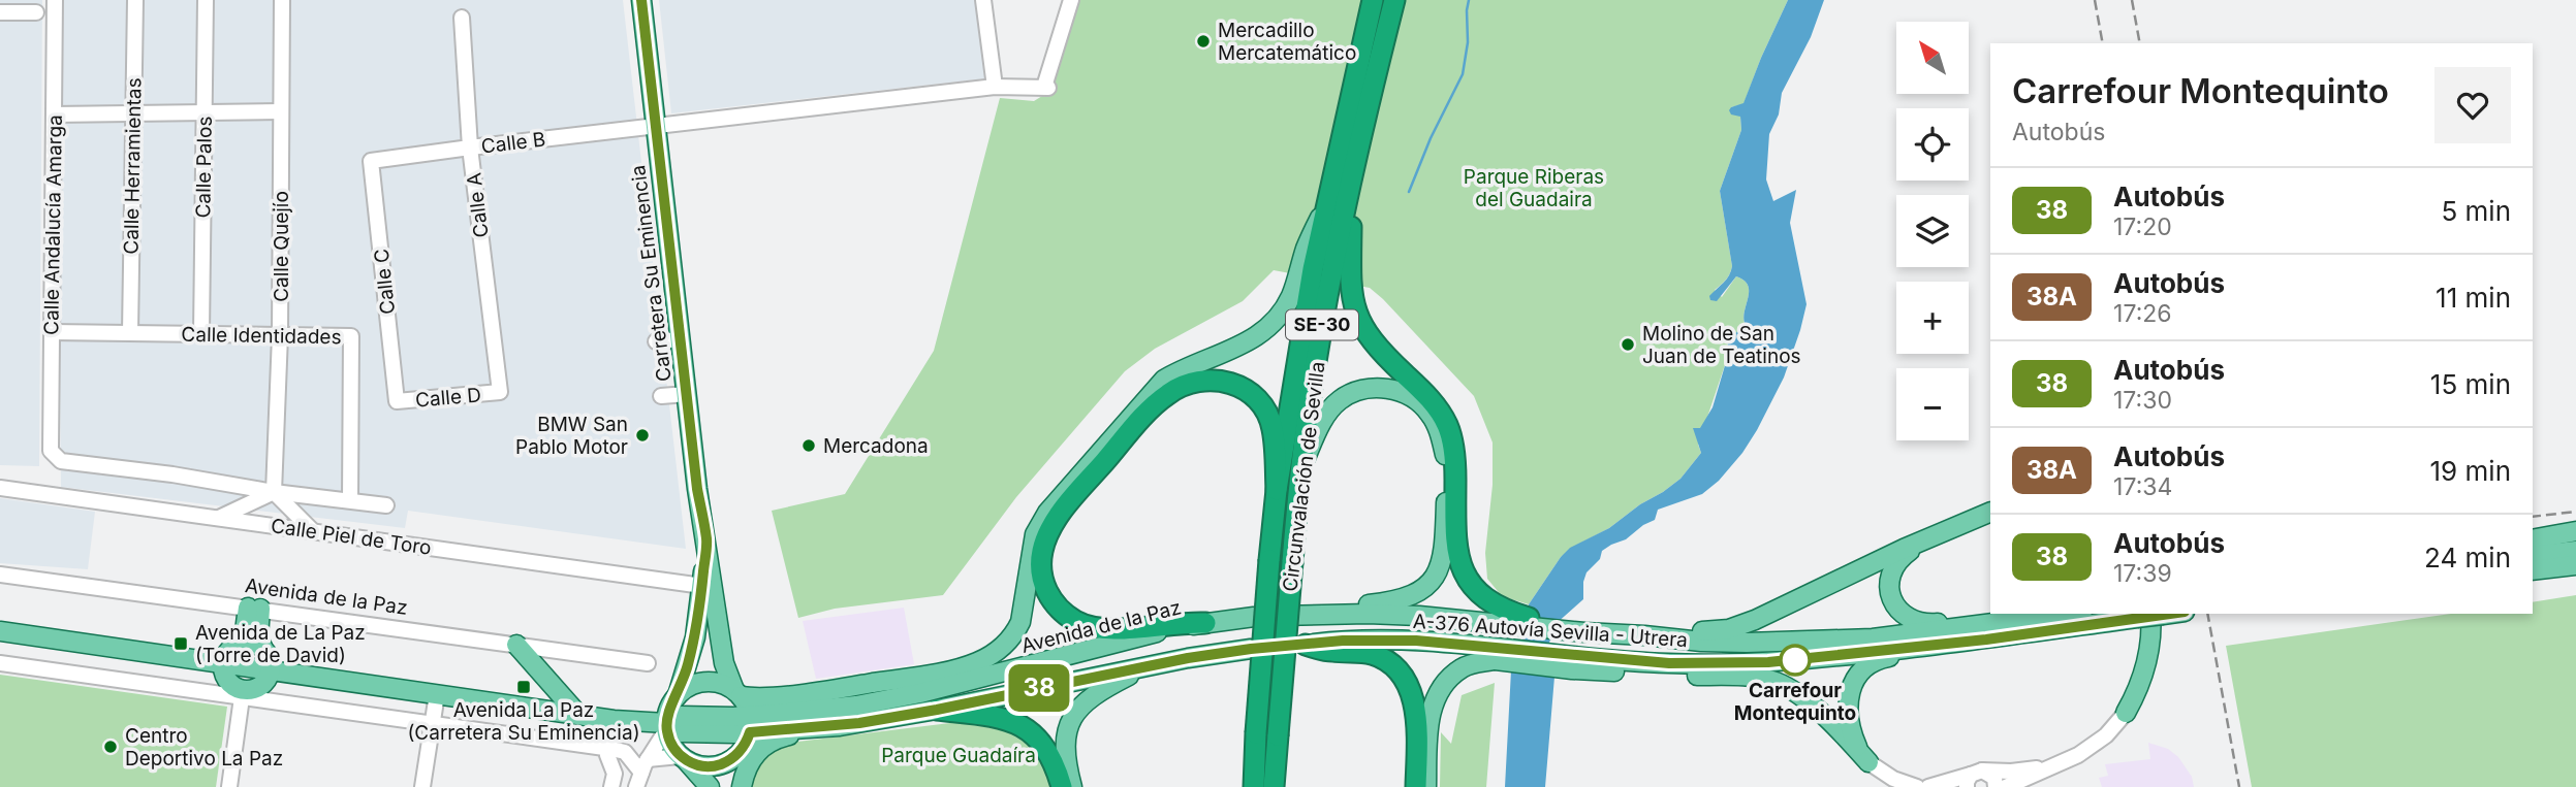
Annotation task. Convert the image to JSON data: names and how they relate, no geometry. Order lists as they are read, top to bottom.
{
  "streets": {
    "highway": ["SE-30", "Circunvalación de Sevilla"],
    "main road": ["Carretera Su Eminencia", "Avenida de la Paz", "A-376 Autovía Sevilla - Utrera"],
    "street": [
      "Calle B",
      "Calle Herramientas",
      "Calle Palos",
      "Calle A",
      "Calle Andalucía Amarga",
      "Calle Quejío",
      "Calle C",
      "Calle Identidades",
      "Calle D",
      "Calle Piel de Toro"
    ]
  },
  "crossings": [
    ["Calle B", "Calle A"],
    ["Calle B", "Carretera Su Eminencia"],
    ["Calle B", "Calle C"],
    ["Calle Herramientas", "Calle Identidades"],
    ["Calle Palos", "Calle Identidades"],
    ["Calle A", "Calle D"],
    ["Calle Andalucía Amarga", "Calle Identidades"],
    ["Calle Andalucía Amarga", "Calle Piel de Toro"],
    ["Calle Quejío", "Calle Identidades"],
    ["Calle Quejío", "Calle Piel de Toro"],
    ["Carretera Su Eminencia", "Calle Piel de Toro"],
    ["Carretera Su Eminencia", "Avenida de la Paz"],
    ["Calle C", "Calle D"],
    ["Calle Identidades", "Calle Piel de Toro"]
  ],
  "parks": ["Parque Riberas del Guadaira", "Parque Guadaíra"],
  "places": {
    "other": [
      "Mercadillo Mercatemático",
      "Molino de San Juan de Teatinos",
      "BMW San Pablo Motor",
      "Mercadona",
      "Carrefour Montequinto",
      "Centro Deportivo La Paz"
    ],
    "transit": ["Avenida de La Paz (Torre de David)", "Avenida La Paz (Carretera Su Eminencia)"]
  },
  "lines": ["bus line 38"],
  "north": "top left",
  "page": {
    "on_map": "38",
    "map_buttons": ["+", "−"],
    "heading": ["Carrefour Montequinto", "Autobús"],
    "list": [
      {
        "mark": "38",
        "name": "Autobús",
        "note": "17:20",
        "value": "5 min"
      },
      {
        "mark": "38A",
        "name": "Autobús",
        "note": "17:26",
        "value": "11 min"
      },
      {
        "mark": "38",
        "name": "Autobús",
        "note": "17:30",
        "value": "15 min"
      },
      {
        "mark": "38A",
        "name": "Autobús",
        "note": "17:34",
        "value": "19 min"
      },
      {
        "mark": "38",
        "name": "Autobús",
        "note": "17:39",
        "value": "24 min"
      }
    ]
  }
}
